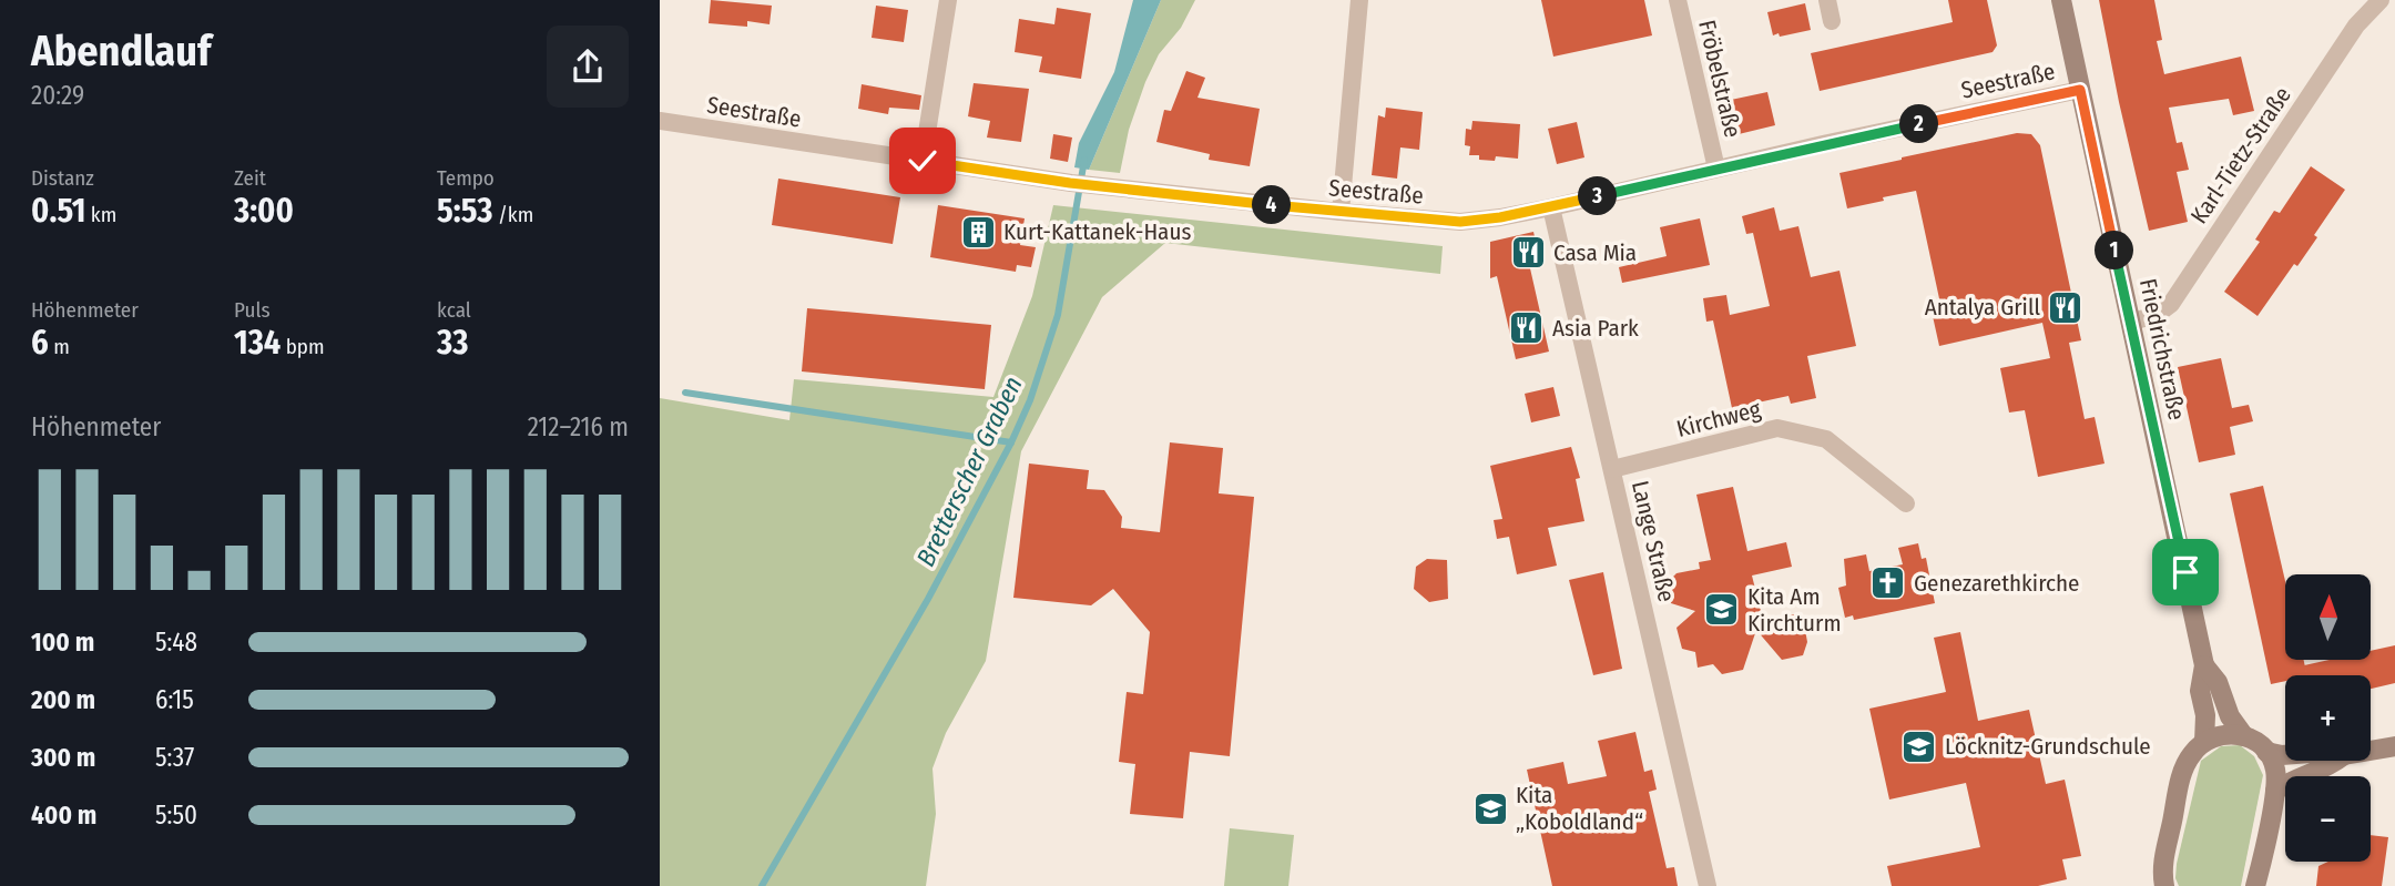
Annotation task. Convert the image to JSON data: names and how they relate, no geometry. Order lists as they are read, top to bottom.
{
  "streets": {
    "main road": ["Friedrichstraße"],
    "street": [
      "Fröbelstraße",
      "Seestraße",
      "Karl-Tietz-Straße",
      "Kirchweg",
      "Lange Straße"
    ]
  },
  "crossings": [
    ["Fröbelstraße", "Seestraße"],
    ["Seestraße", "Friedrichstraße"],
    ["Seestraße", "Lange Straße"],
    ["Karl-Tietz-Straße", "Friedrichstraße"],
    ["Kirchweg", "Lange Straße"]
  ],
  "water": ["Bretterscher Graben"],
  "places": {
    "building": ["Kurt-Kattanek-Haus"],
    "restaurant": ["Casa Mia", "Antalya Grill", "Asia Park"],
    "church": ["Genezarethkirche"],
    "school or university": ["Kita Am Kirchturm", "Löcknitz-Grundschule", "Kita „Koboldland“"]
  },
  "north": "top",
  "page": {
    "heading": ["Abendlauf", "20:29"],
    "pins": [
      "2",
      "3",
      "4",
      "1"
    ],
    "stats": [
      ["Distanz", "0.51 km"],
      ["Zeit", "3:00"],
      ["Tempo", "5:53 /km"],
      ["Höhenmeter", "6 m"],
      ["Puls", "134 bpm"],
      ["kcal", "33"]
    ],
    "chart": ["Höhenmeter", "212–216 m"],
    "map_buttons": ["+", "−"],
    "list": [
      {
        "name": "100 m",
        "note": "5:48"
      },
      {
        "name": "200 m",
        "note": "6:15"
      },
      {
        "name": "300 m",
        "note": "5:37"
      },
      {
        "name": "400 m",
        "note": "5:50"
      }
    ]
  }
}
